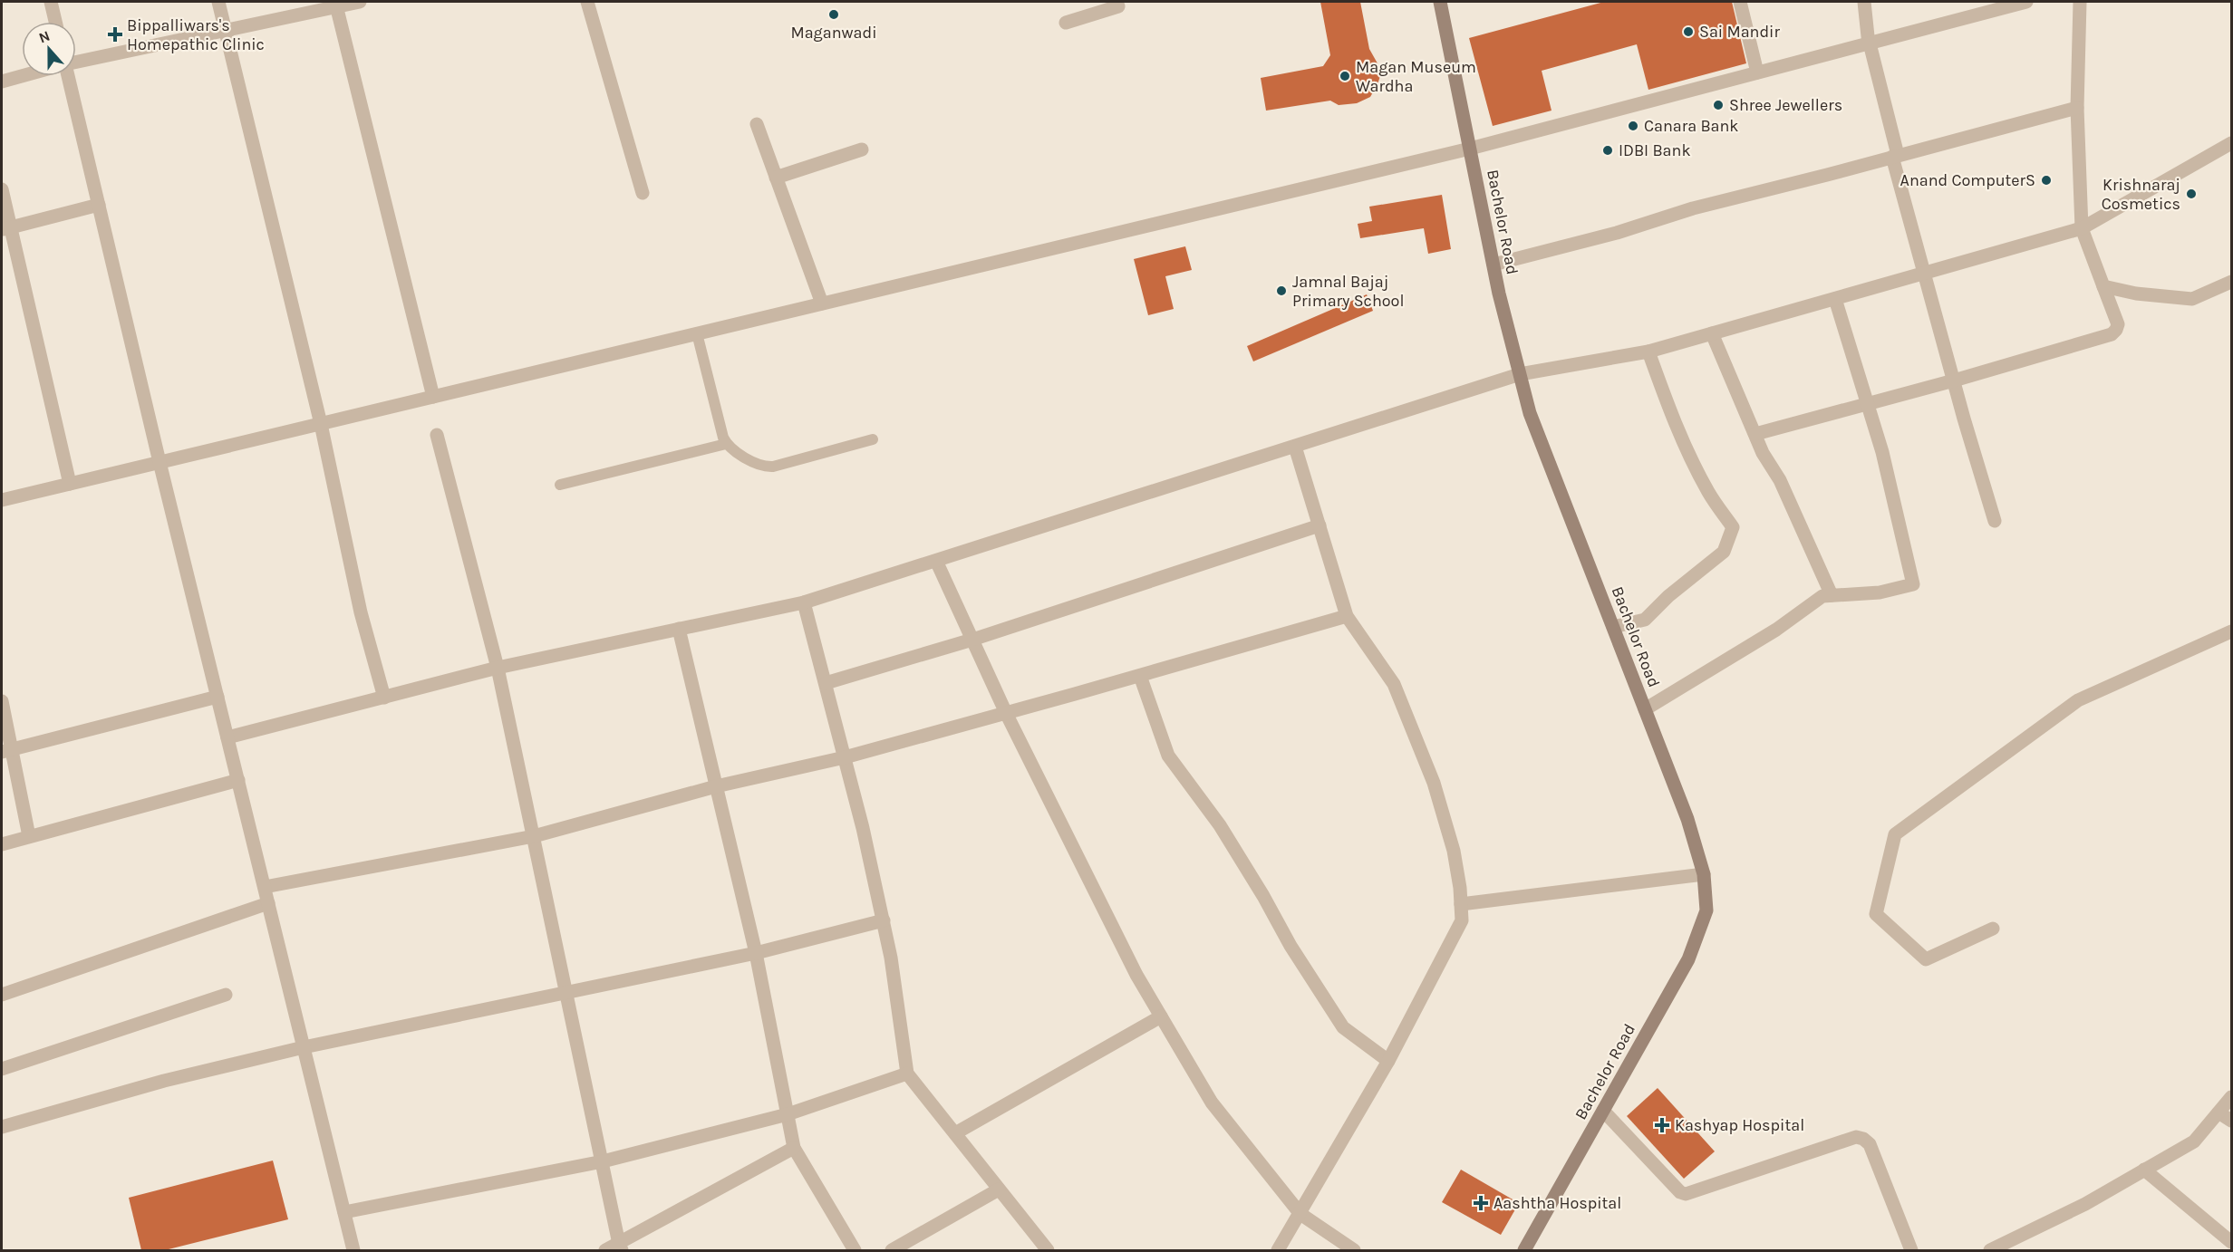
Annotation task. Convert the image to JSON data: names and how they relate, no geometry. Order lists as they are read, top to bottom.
{
  "streets": {
    "main road": ["Bachelor Road"]
  },
  "places": {
    "other": [
      "Maganwadi",
      "Sai Mandir",
      "Magan Museum Wardha",
      "Shree Jewellers",
      "Canara Bank",
      "IDBI Bank",
      "Anand ComputerS",
      "Krishnaraj Cosmetics",
      "Jamnal Bajaj Primary School"
    ],
    "health": ["Bippalliwars's Homepathic Clinic", "Kashyap Hospital", "Aashtha Hospital"]
  },
  "north": "top"
}
